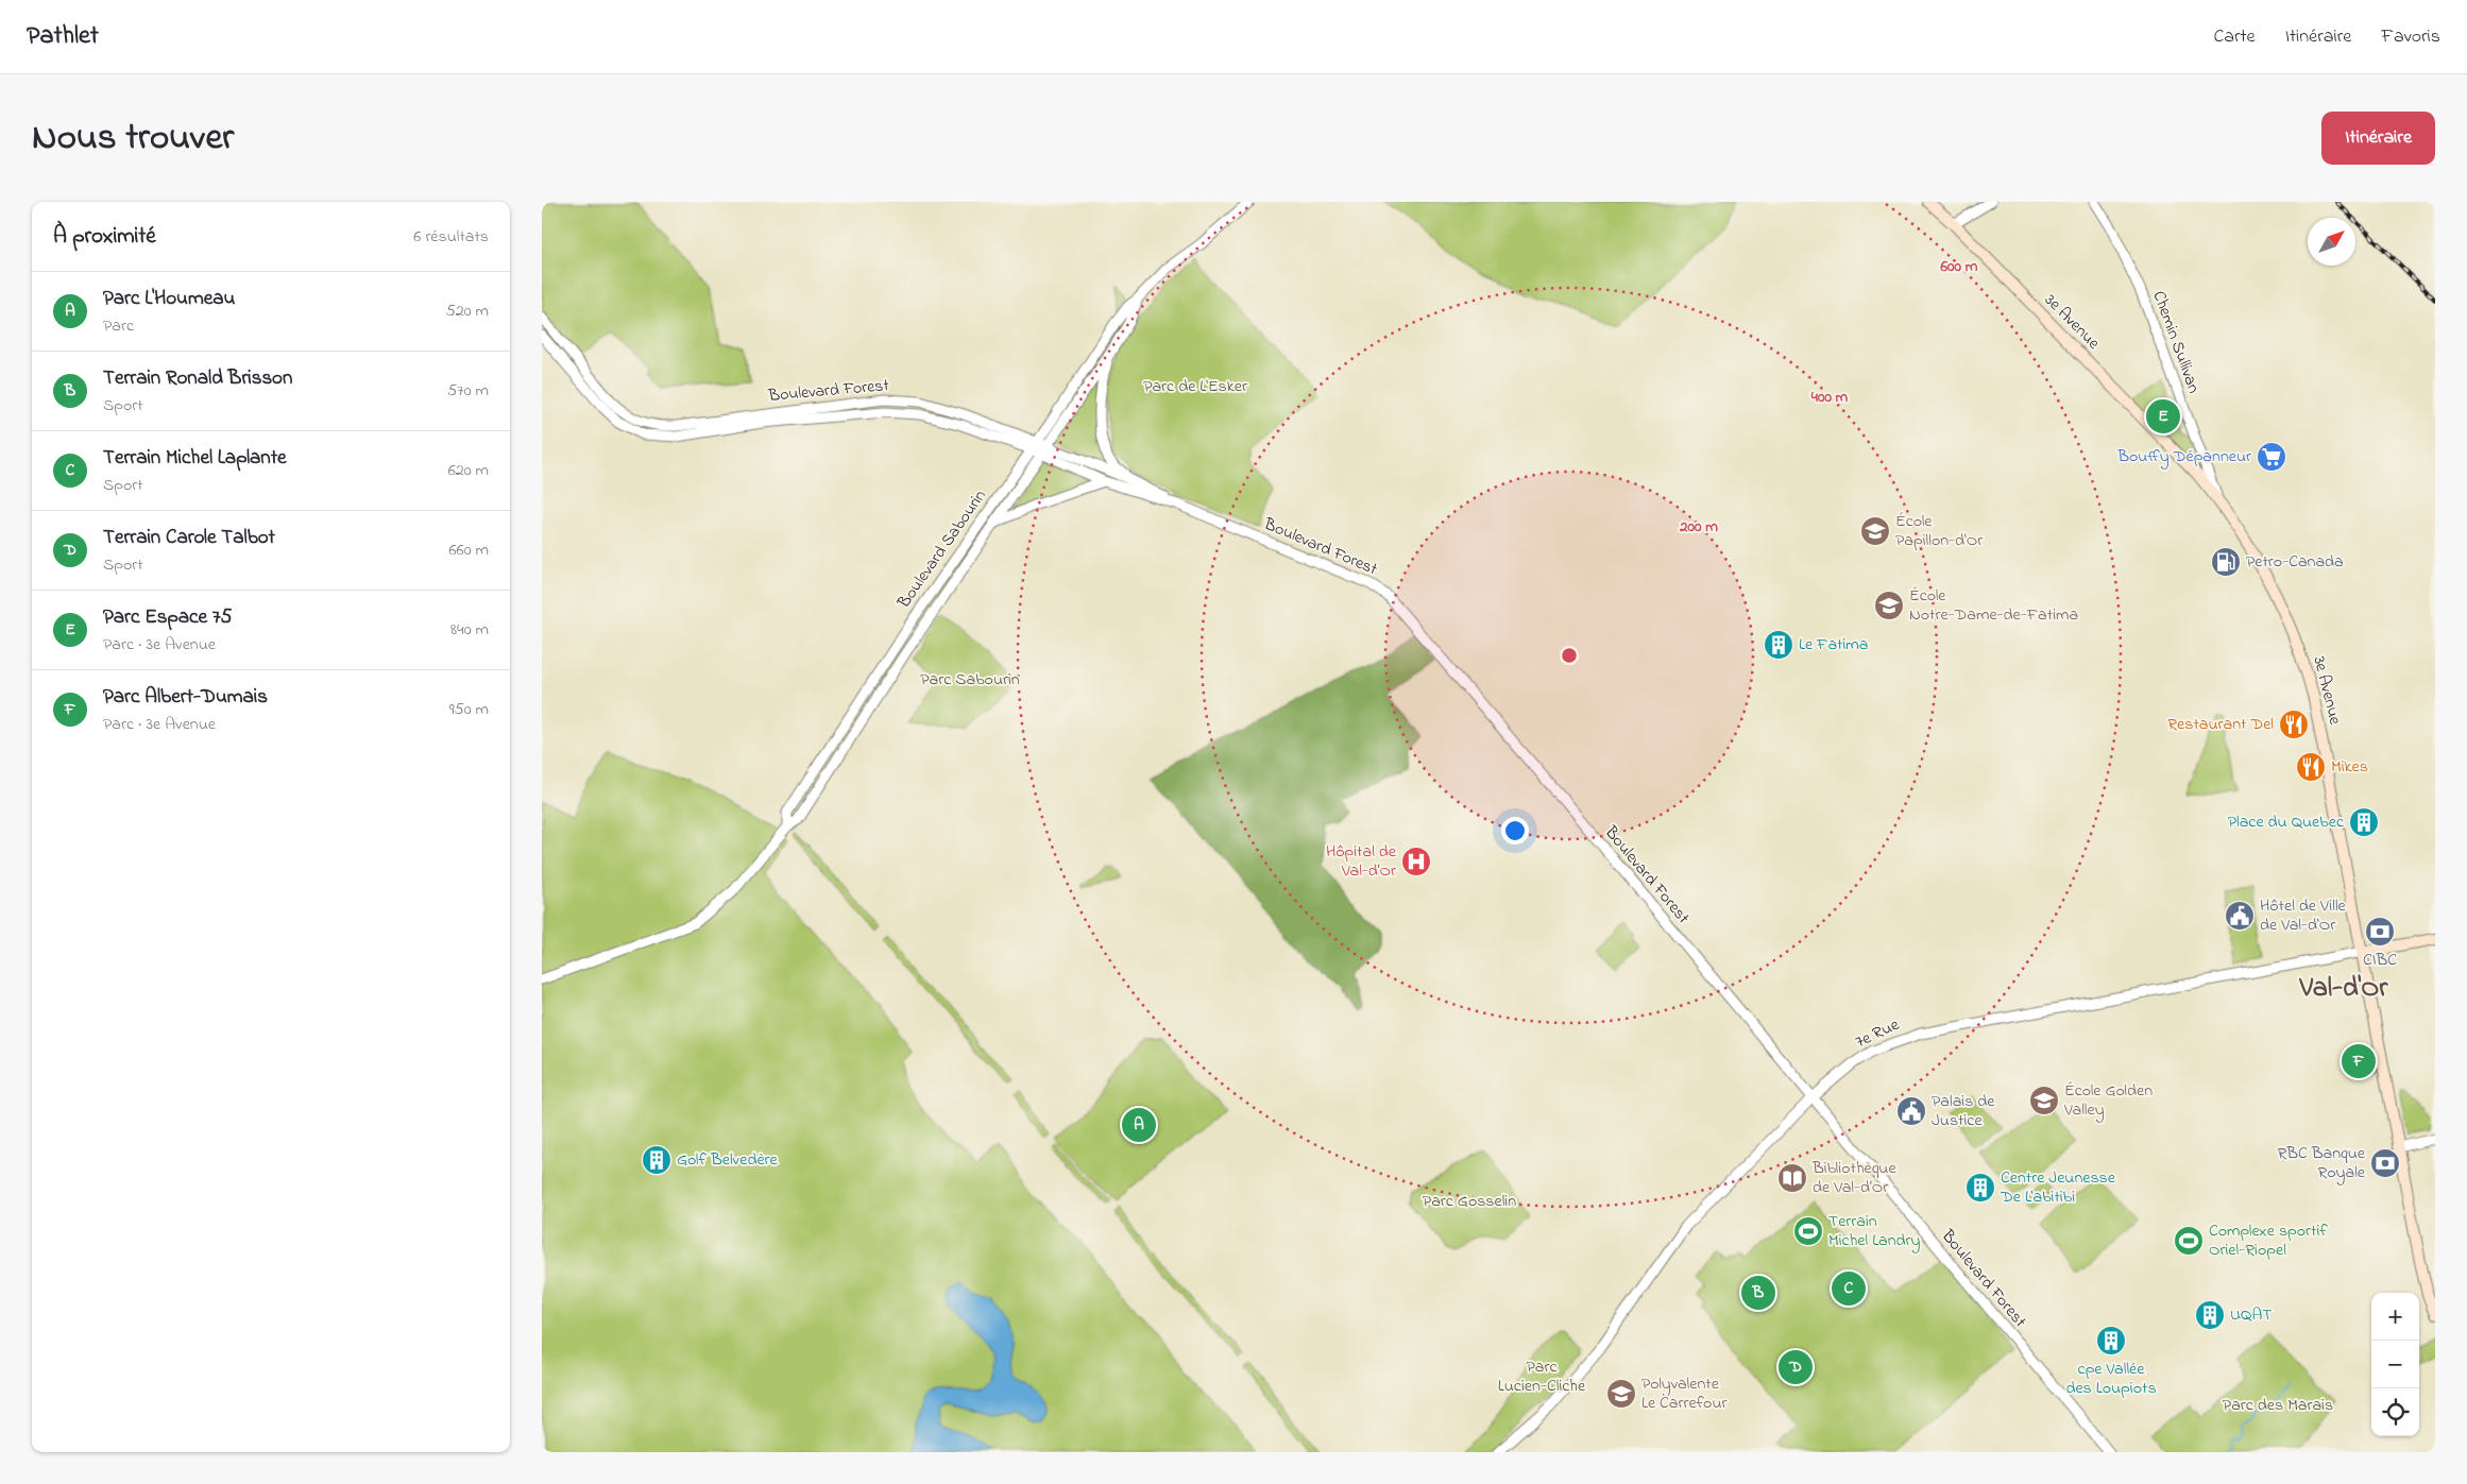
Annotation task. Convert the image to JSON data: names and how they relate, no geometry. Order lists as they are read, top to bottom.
{
  "streets": {
    "main road": ["3e Avenue", "7e Rue"],
    "street": ["Chemin Sullivan", "Boulevard Forest", "Boulevard Sabourin"]
  },
  "crossings": [
    ["3e Avenue", "Chemin Sullivan"],
    ["3e Avenue", "7e Rue"],
    ["Boulevard Forest", "Boulevard Sabourin"],
    ["Boulevard Forest", "7e Rue"]
  ],
  "districts": ["Val-d'Or"],
  "parks": [
    "Parc de L'Esker",
    "Parc Sabourin",
    "Parc Gosselin",
    "Parc Lucien-Cliche",
    "Parc des Marais"
  ],
  "places": {
    "supermarket": ["Bouffy Dépanneur"],
    "school or university": [
      "École Papillon-d'Or",
      "École Notre-Dame-de-Fatima",
      "École Golden Valley",
      "Polyvalente Le Carrefour"
    ],
    "fuel station": ["Petro-Canada"],
    "building": [
      "Le Fatima",
      "Place du Quebec",
      "Golf Belvedère",
      "Centre Jeunesse De L'abitibi",
      "UQAT",
      "cpe Vallée des Loupiots"
    ],
    "restaurant": ["Restaurant Del", "Mikes"],
    "hospital": ["Hôpital de Val-d’Or"],
    "public building": ["Hôtel de Ville de Val-d'Or", "Palais de Justice"],
    "bank": ["CIBC", "RBC Banque Royale"],
    "library": ["Bibliothèque de Val-d’Or"],
    "sports": ["Terrain Michel Landry", "Complexe sportif Oriel-Riopel"]
  },
  "north": "top right",
  "page": {
    "header": "Pathlet",
    "nav": ["Carte", "Itinéraire", "Favoris"],
    "title": "Nous trouver",
    "buttons": "Itinéraire",
    "heading": ["À proximité", "6 résultats"],
    "list": [
      {
        "mark": "A",
        "name": "Parc L'Houmeau",
        "note": "Parc",
        "value": "520 m"
      },
      {
        "mark": "B",
        "name": "Terrain Ronald Brisson",
        "note": "Sport",
        "value": "570 m"
      },
      {
        "mark": "C",
        "name": "Terrain Michel Laplante",
        "note": "Sport",
        "value": "620 m"
      },
      {
        "mark": "D",
        "name": "Terrain Carole Talbot",
        "note": "Sport",
        "value": "660 m"
      },
      {
        "mark": "E",
        "name": "Parc Espace 75",
        "note": "Parc · 3e Avenue",
        "value": "840 m"
      },
      {
        "mark": "F",
        "name": "Parc Albert-Dumais",
        "note": "Parc · 3e Avenue",
        "value": "950 m"
      }
    ],
    "pins": [
      "E",
      "F",
      "A",
      "C",
      "B",
      "D"
    ],
    "map_buttons": ["+", "−"]
  },
  "rings": ["600 m", "400 m", "200 m"]
}
